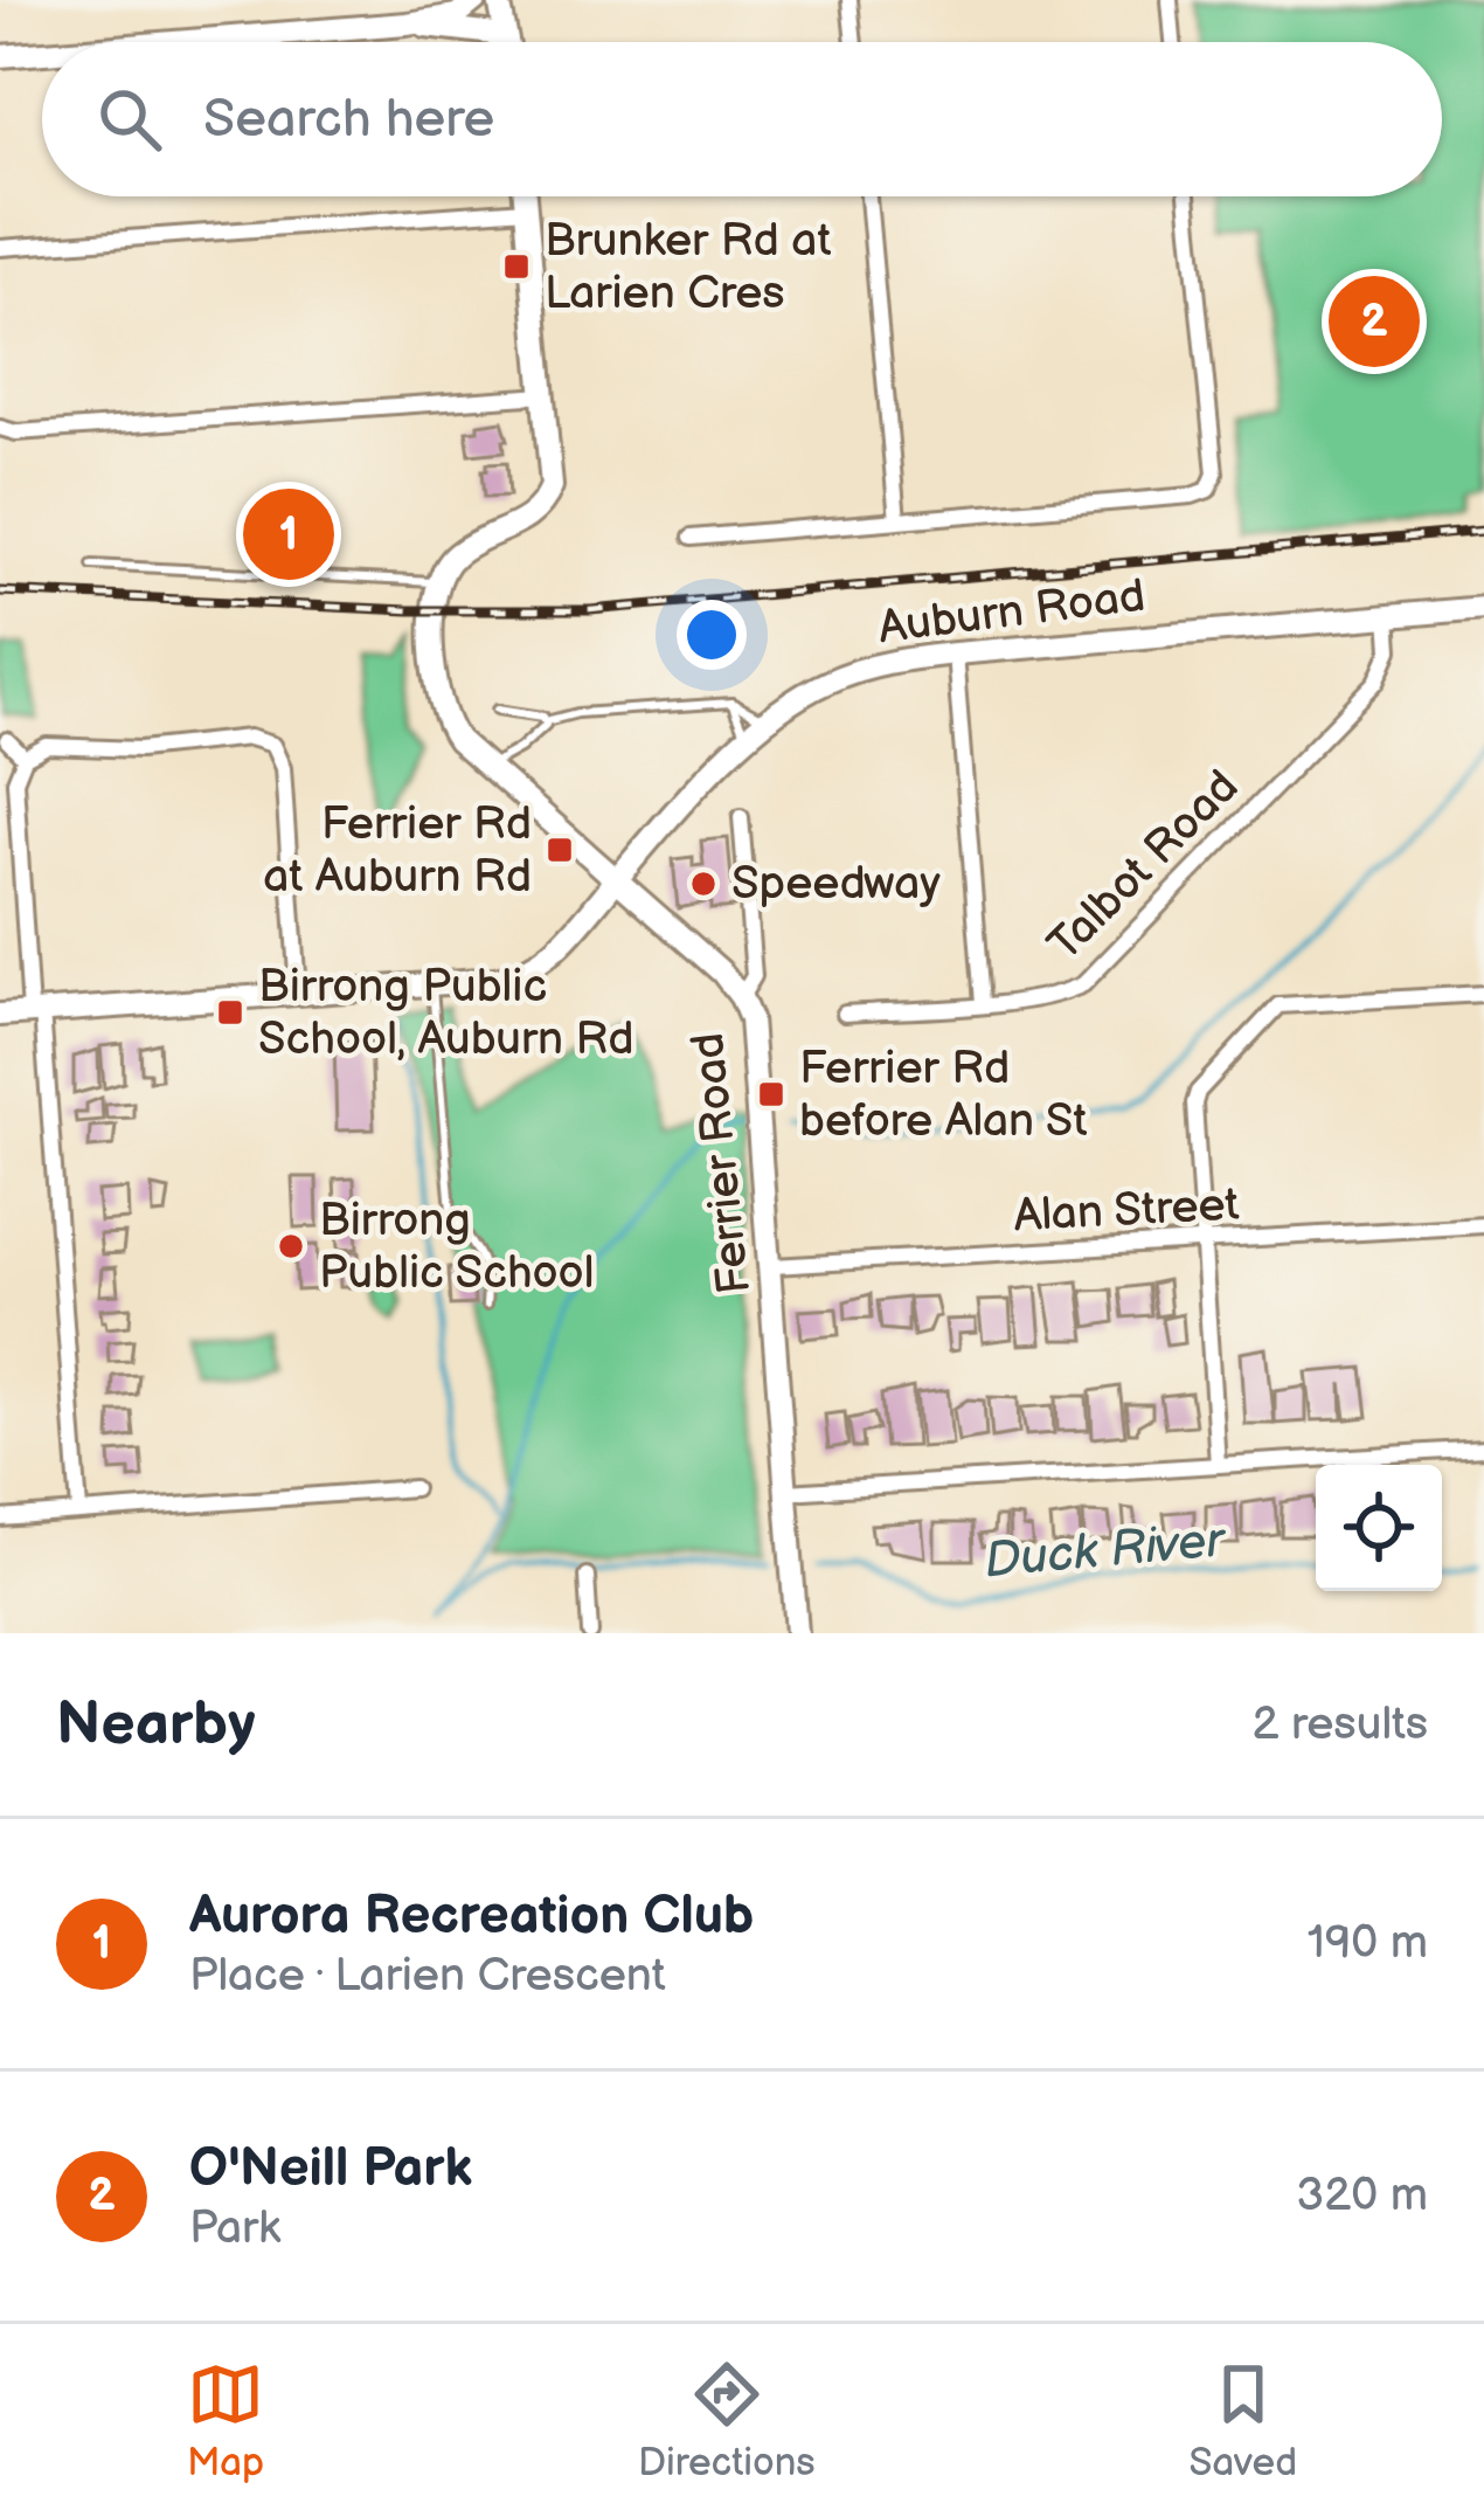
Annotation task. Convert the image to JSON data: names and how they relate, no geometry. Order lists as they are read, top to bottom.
{
  "streets": {
    "main road": ["Auburn Road", "Ferrier Road"],
    "street": ["Talbot Road", "Alan Street"]
  },
  "crossings": [
    ["Auburn Road", "Talbot Road"],
    ["Auburn Road", "Ferrier Road"],
    ["Ferrier Road", "Alan Street"]
  ],
  "water": ["Duck River"],
  "places": {
    "transit": [
      "Brunker Rd at Larien Cres",
      "Ferrier Rd at Auburn Rd",
      "Birrong Public School, Auburn Rd",
      "Ferrier Rd before Alan St"
    ],
    "other": ["Speedway", "Birrong Public School"]
  },
  "page": {
    "search": "Search here",
    "pins": ["2", "1"],
    "heading": ["Nearby", "2 results"],
    "list": [
      {
        "mark": "1",
        "name": "Aurora Recreation Club",
        "note": "Place · Larien Crescent",
        "value": "190 m"
      },
      {
        "mark": "2",
        "name": "O'Neill Park",
        "note": "Park",
        "value": "320 m"
      }
    ],
    "nav": ["Map", "Directions", "Saved"]
  }
}
